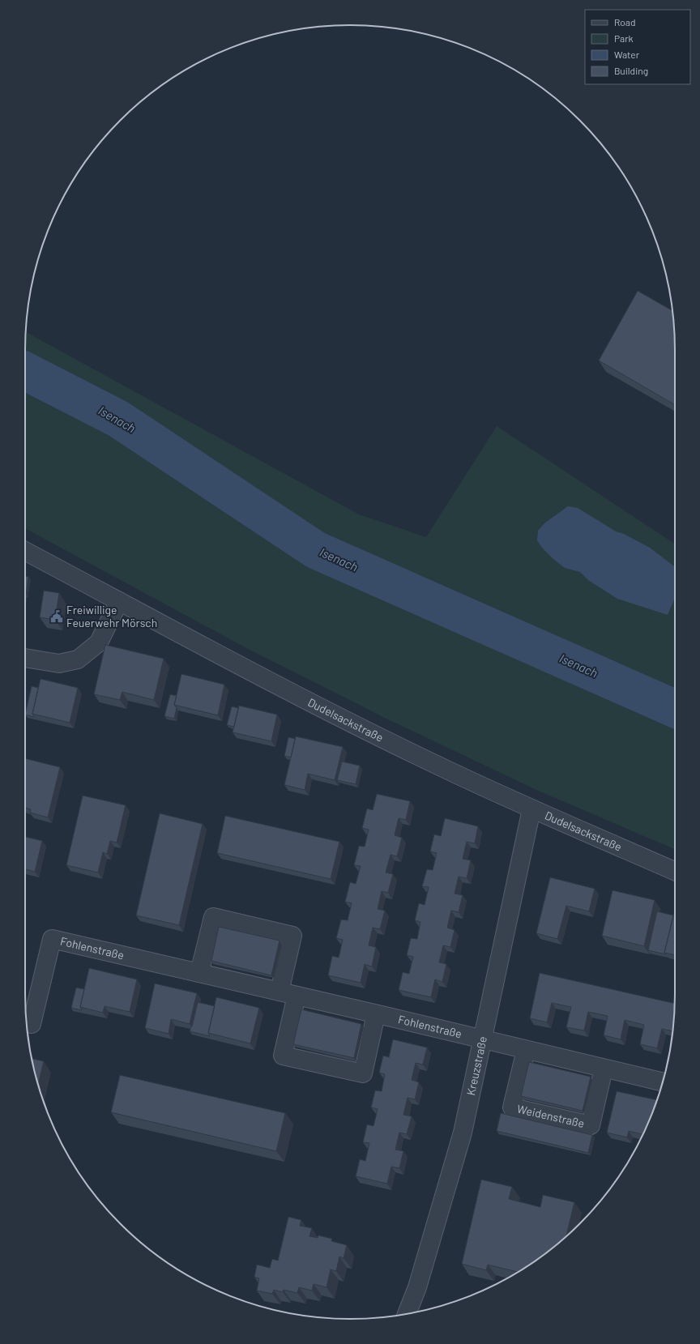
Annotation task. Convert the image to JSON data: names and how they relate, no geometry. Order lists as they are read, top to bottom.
{
  "streets": {
    "street": [
      "Dudelsackstraße",
      "Fohlenstraße",
      "Kreuzstraße",
      "Weidenstraße"
    ]
  },
  "crossings": [
    ["Dudelsackstraße", "Kreuzstraße"],
    ["Fohlenstraße", "Kreuzstraße"]
  ],
  "water": ["Isenach"],
  "places": {
    "public building": ["Freiwillige Feuerwehr Mörsch"]
  },
  "legend": [
    "Road",
    "Park",
    "Water",
    "Building"
  ]
}
